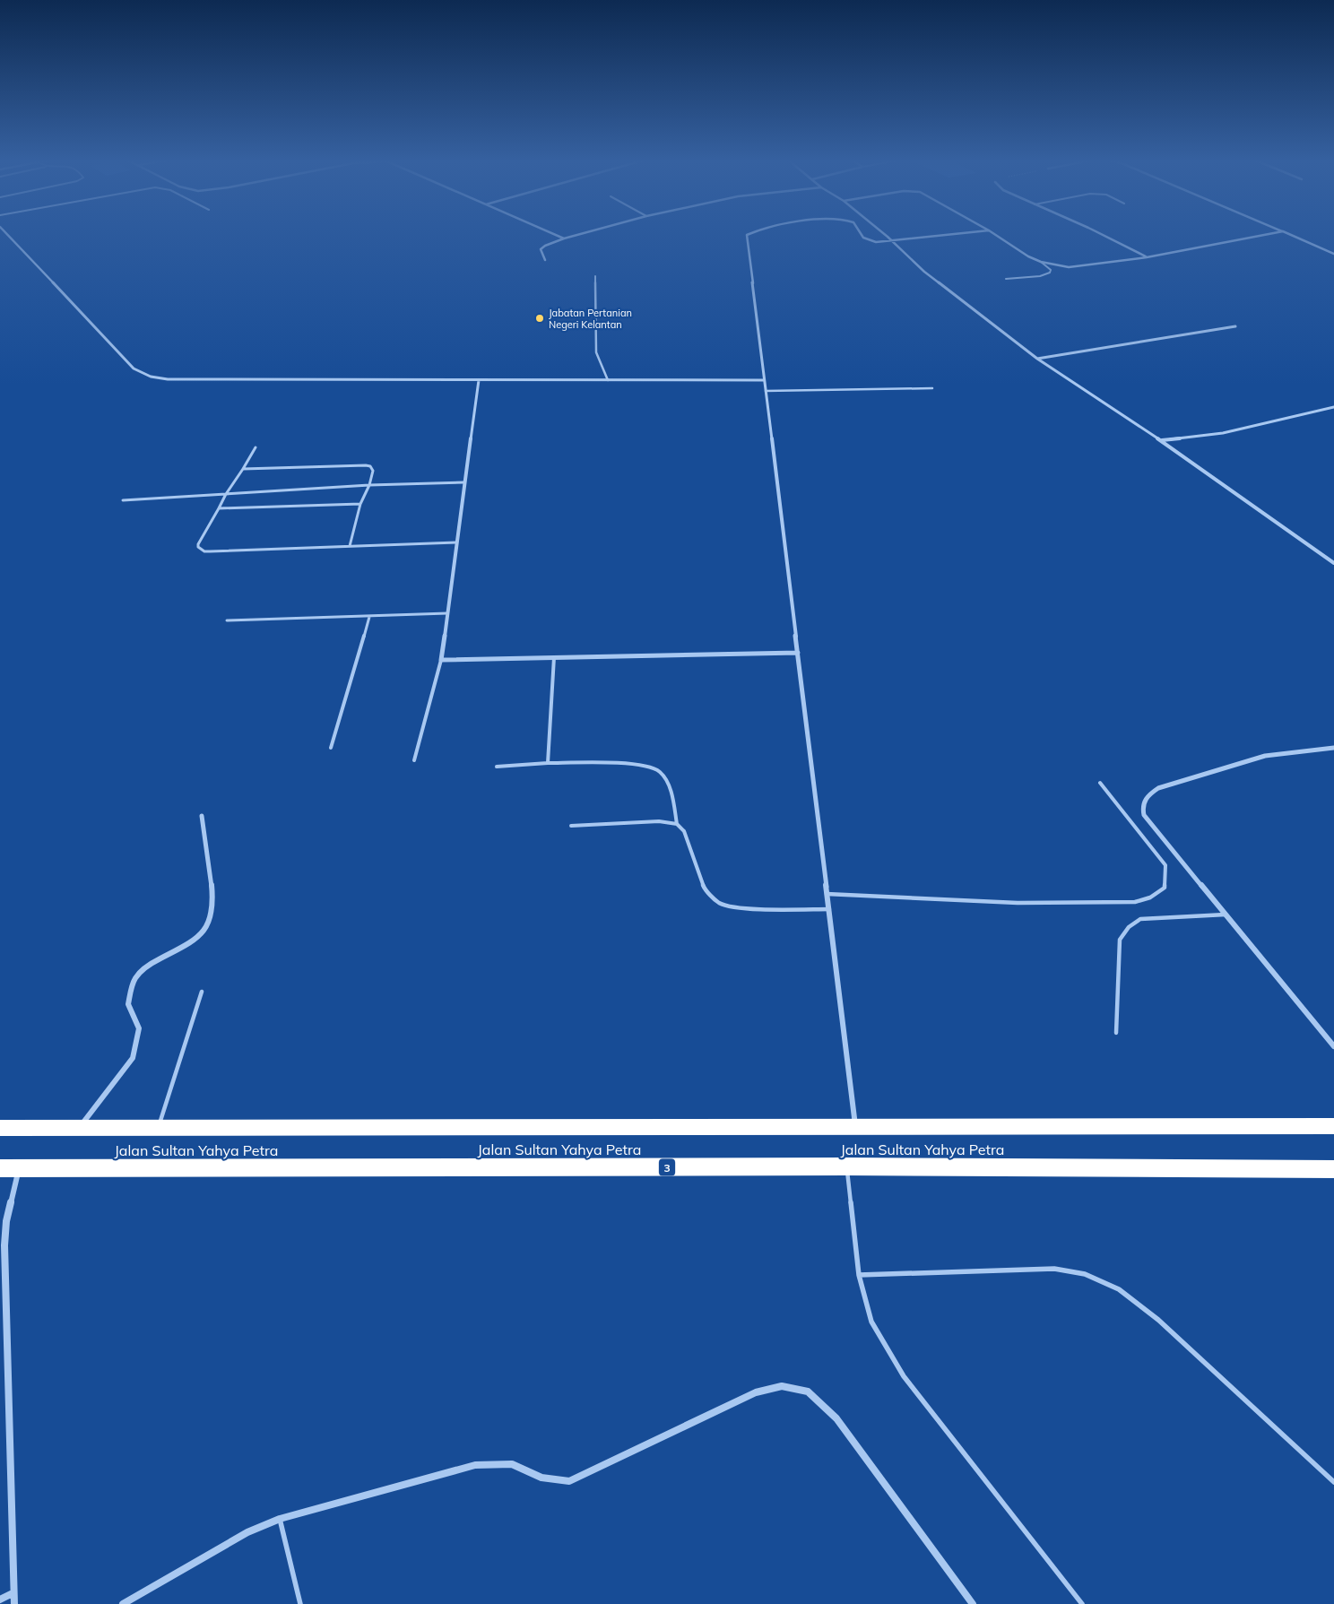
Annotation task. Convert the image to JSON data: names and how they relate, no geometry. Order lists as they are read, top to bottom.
{
  "streets": {
    "highway": ["Jalan Sultan Yahya Petra", "3"]
  },
  "places": ["Jabatan Pertanian Negeri Kelantan"]
}
